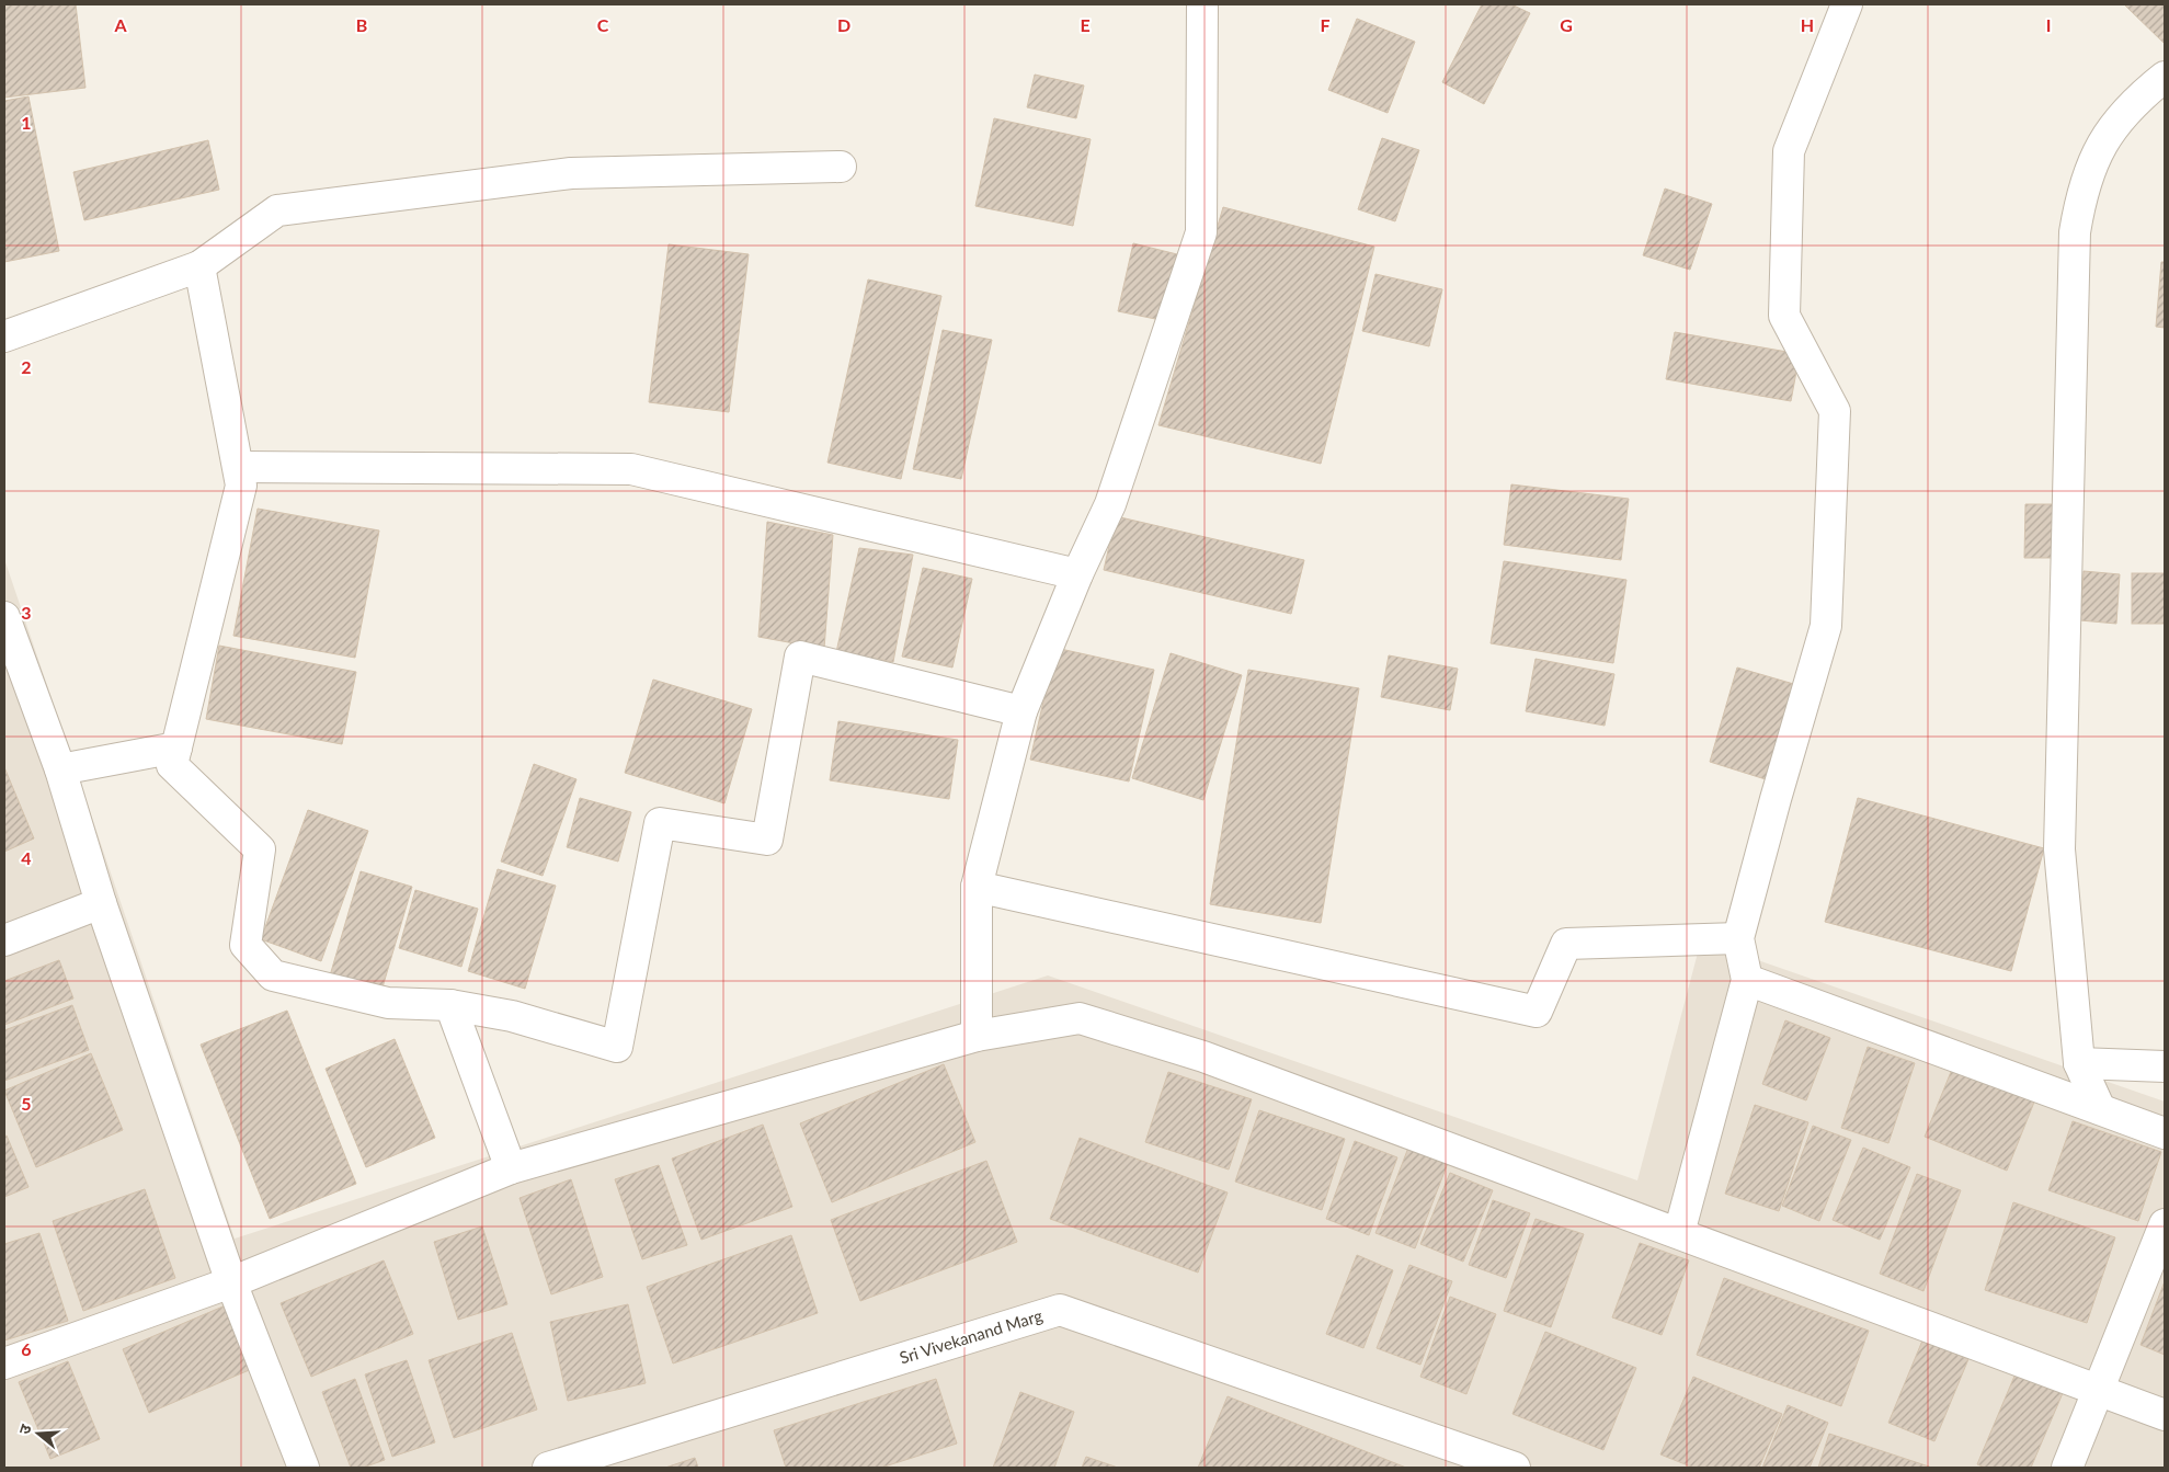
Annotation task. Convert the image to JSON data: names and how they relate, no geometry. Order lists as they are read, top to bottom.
{
  "streets": {
    "street": ["Sri Vivekanand Marg"]
  },
  "north": "left",
  "grid": {
    "columns": [
      "A",
      "B",
      "C",
      "D",
      "E",
      "F",
      "G",
      "H",
      "I"
    ],
    "rows": [
      "1",
      "2",
      "3",
      "4",
      "5",
      "6"
    ]
  }
}
